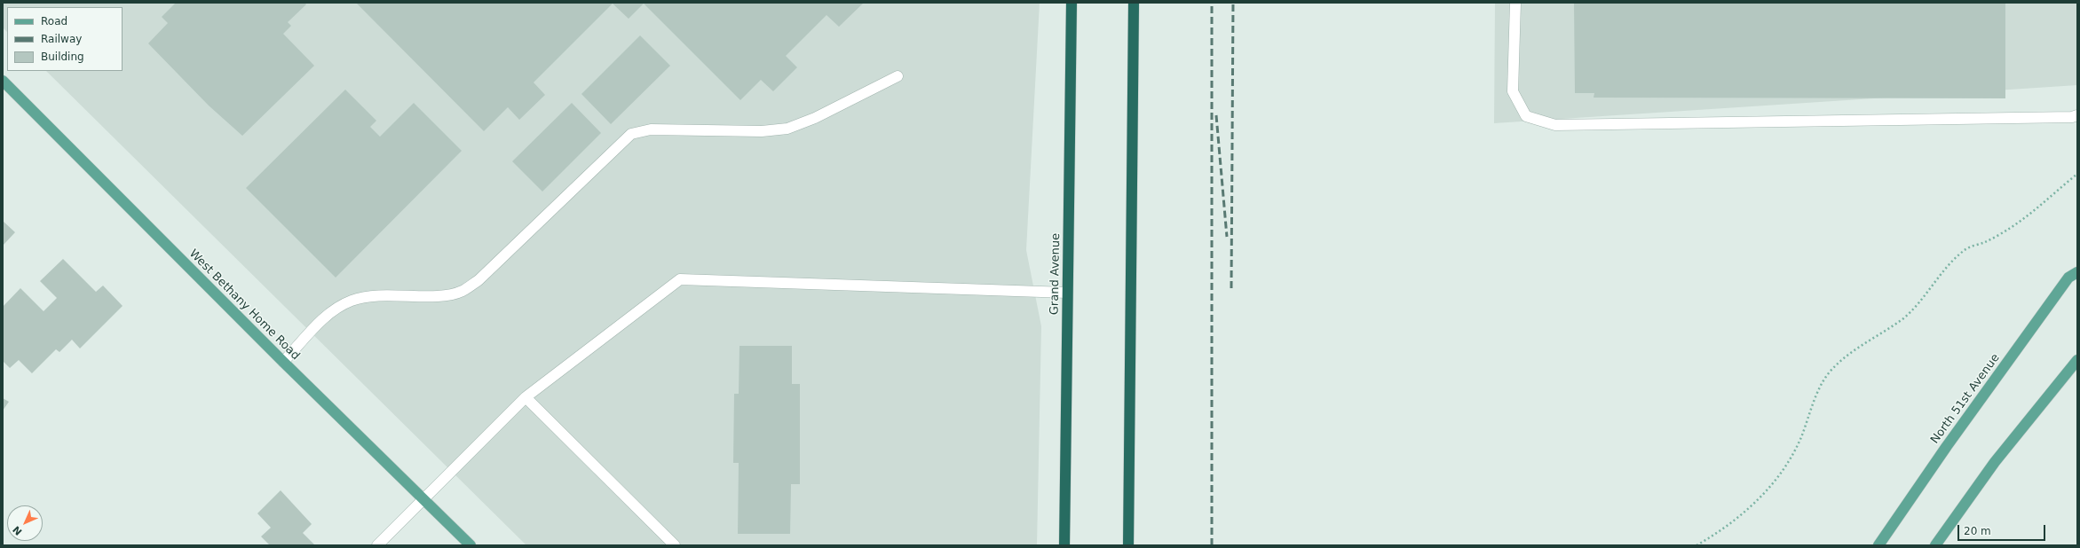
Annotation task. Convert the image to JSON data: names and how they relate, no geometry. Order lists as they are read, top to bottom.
{
  "streets": {
    "highway": ["Grand Avenue"],
    "main road": ["West Bethany Home Road", "North 51st Avenue"]
  },
  "legend": ["Road", "Railway", "Building"],
  "scale_bar": "20 m",
  "north": "bottom left"
}
